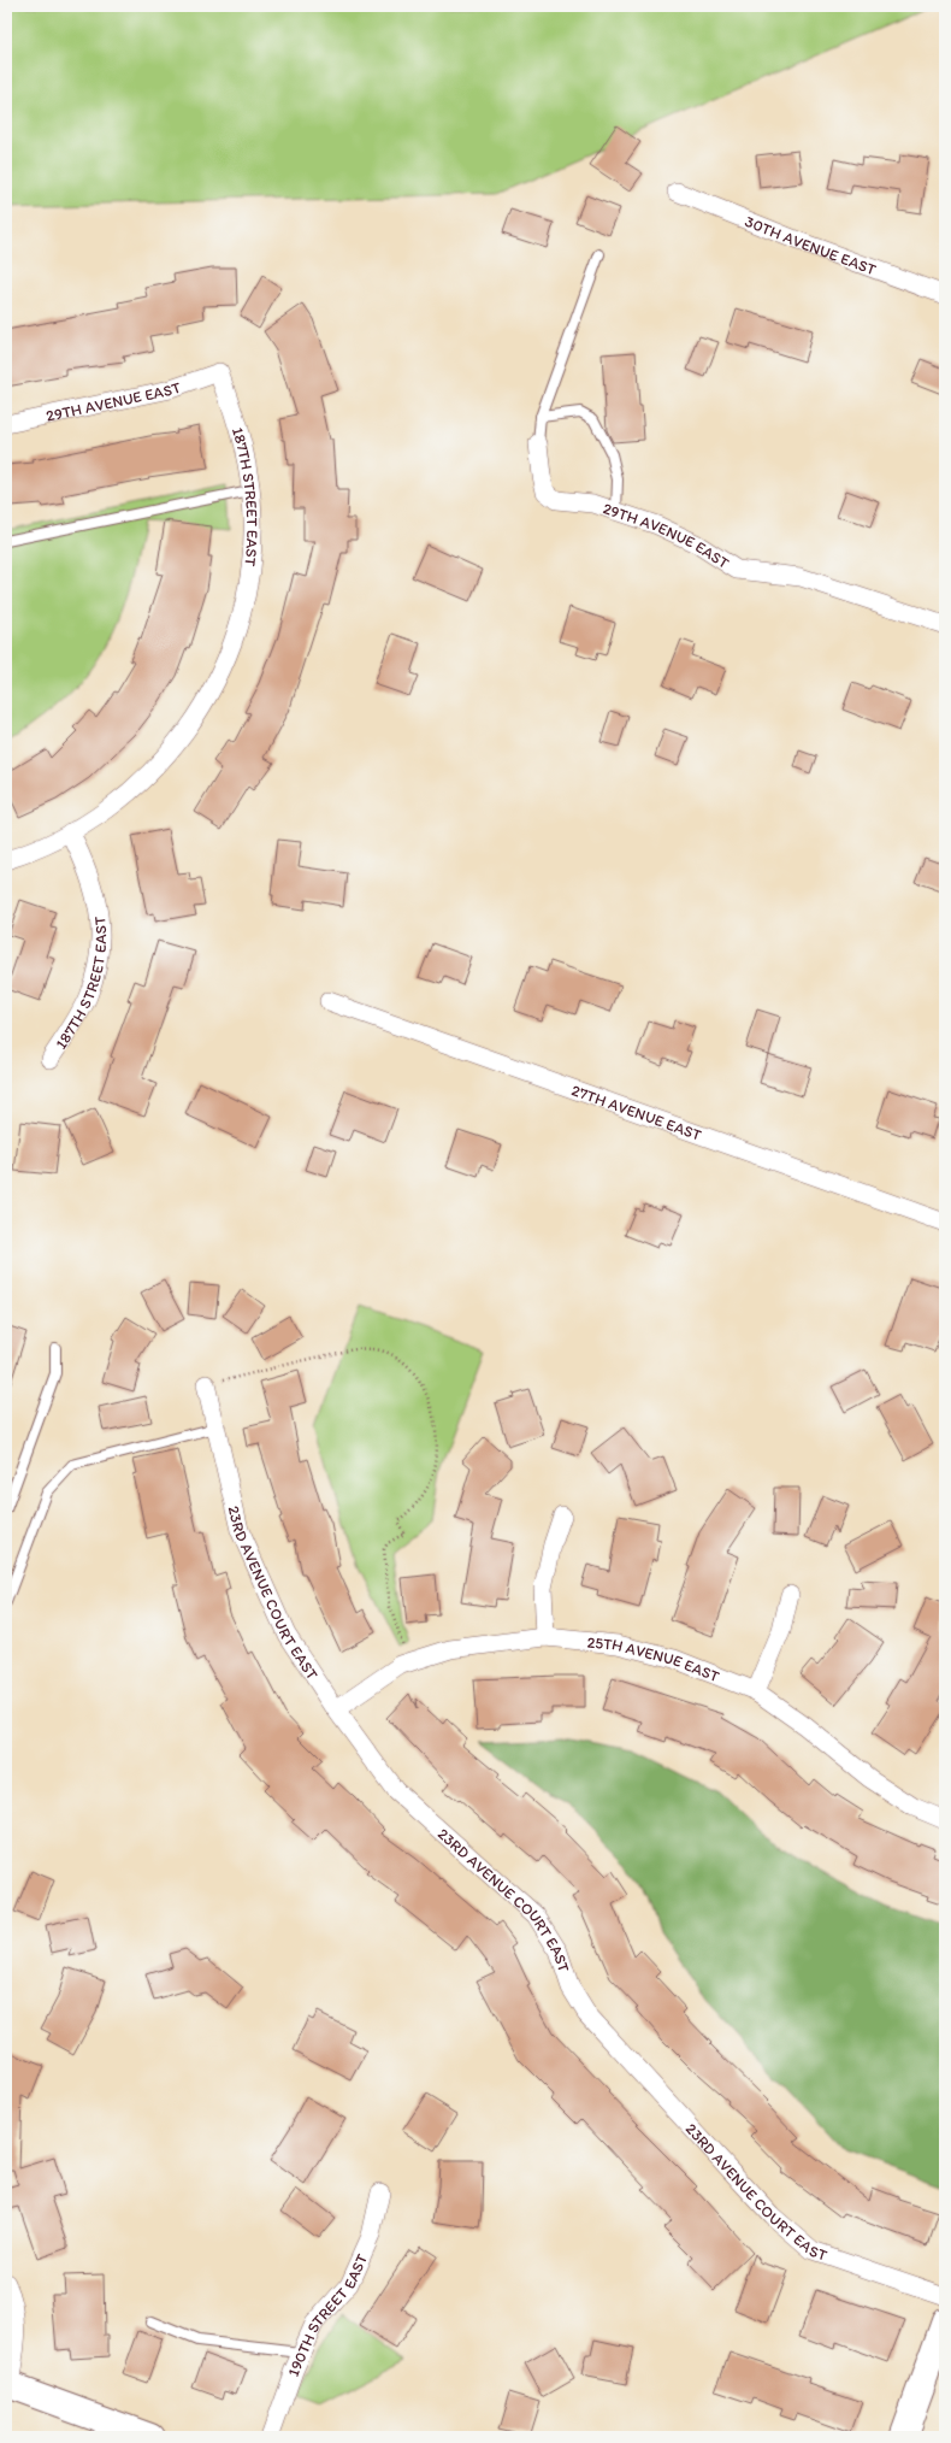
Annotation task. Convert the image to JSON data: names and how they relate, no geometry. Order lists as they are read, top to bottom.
{
  "streets": {
    "street": [
      "30TH AVENUE EAST",
      "29TH AVENUE EAST",
      "187TH STREET EAST",
      "27TH AVENUE EAST",
      "23RD AVENUE COURT EAST",
      "25TH AVENUE EAST",
      "190TH STREET EAST"
    ]
  },
  "crossings": [
    ["29TH AVENUE EAST", "187TH STREET EAST"],
    ["23RD AVENUE COURT EAST", "25TH AVENUE EAST"]
  ]
}
